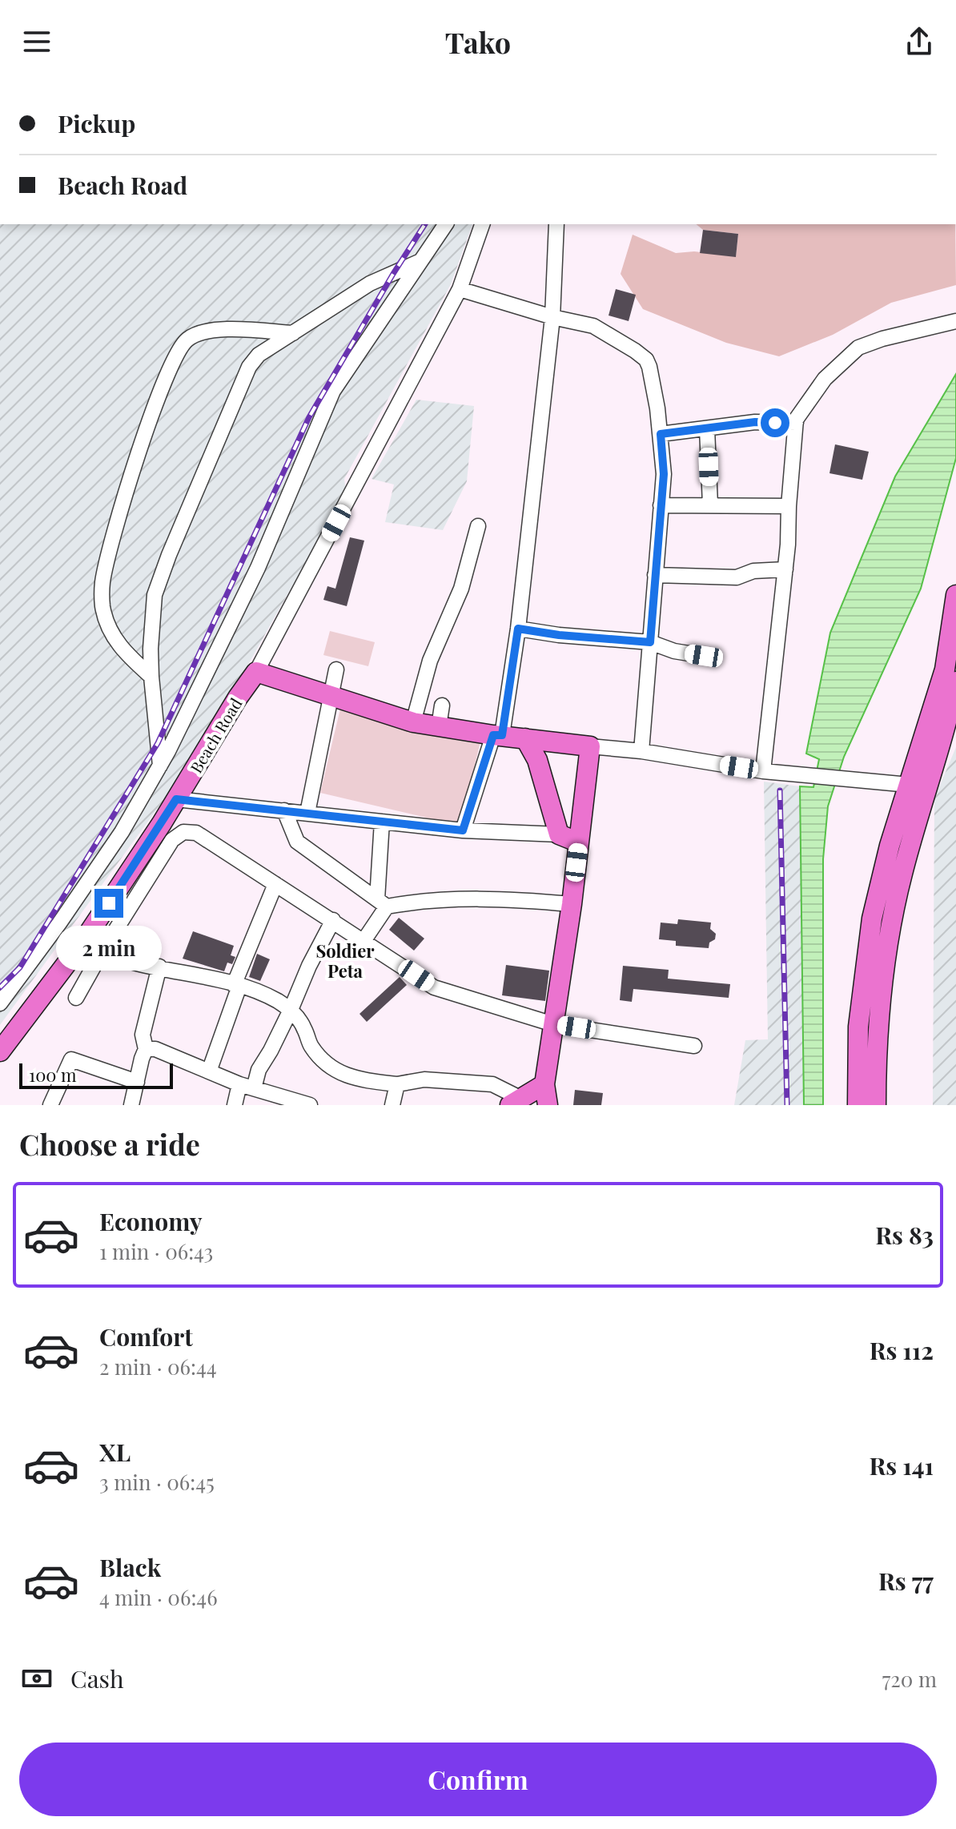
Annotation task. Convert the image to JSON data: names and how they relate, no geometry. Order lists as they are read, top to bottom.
{
  "streets": {
    "main road": ["Beach Road"]
  },
  "districts": ["Soldier Peta"],
  "scale_bar": "100 m",
  "page": {
    "header": "Tako",
    "banner": ["Pickup", "Beach Road"],
    "bubble": "2 min",
    "scale": "100 m",
    "heading": "Choose a ride",
    "list": [
      {
        "name": "Economy",
        "note": "1 min · 06:43",
        "value": "Rs 83"
      },
      {
        "name": "Comfort",
        "note": "2 min · 06:44",
        "value": "Rs 112"
      },
      {
        "name": "XL",
        "note": "3 min · 06:45",
        "value": "Rs 141"
      },
      {
        "name": "Black",
        "note": "4 min · 06:46",
        "value": "Rs 77"
      }
    ],
    "pay": ["Cash", "720 m"],
    "buttons": "Confirm"
  }
}
